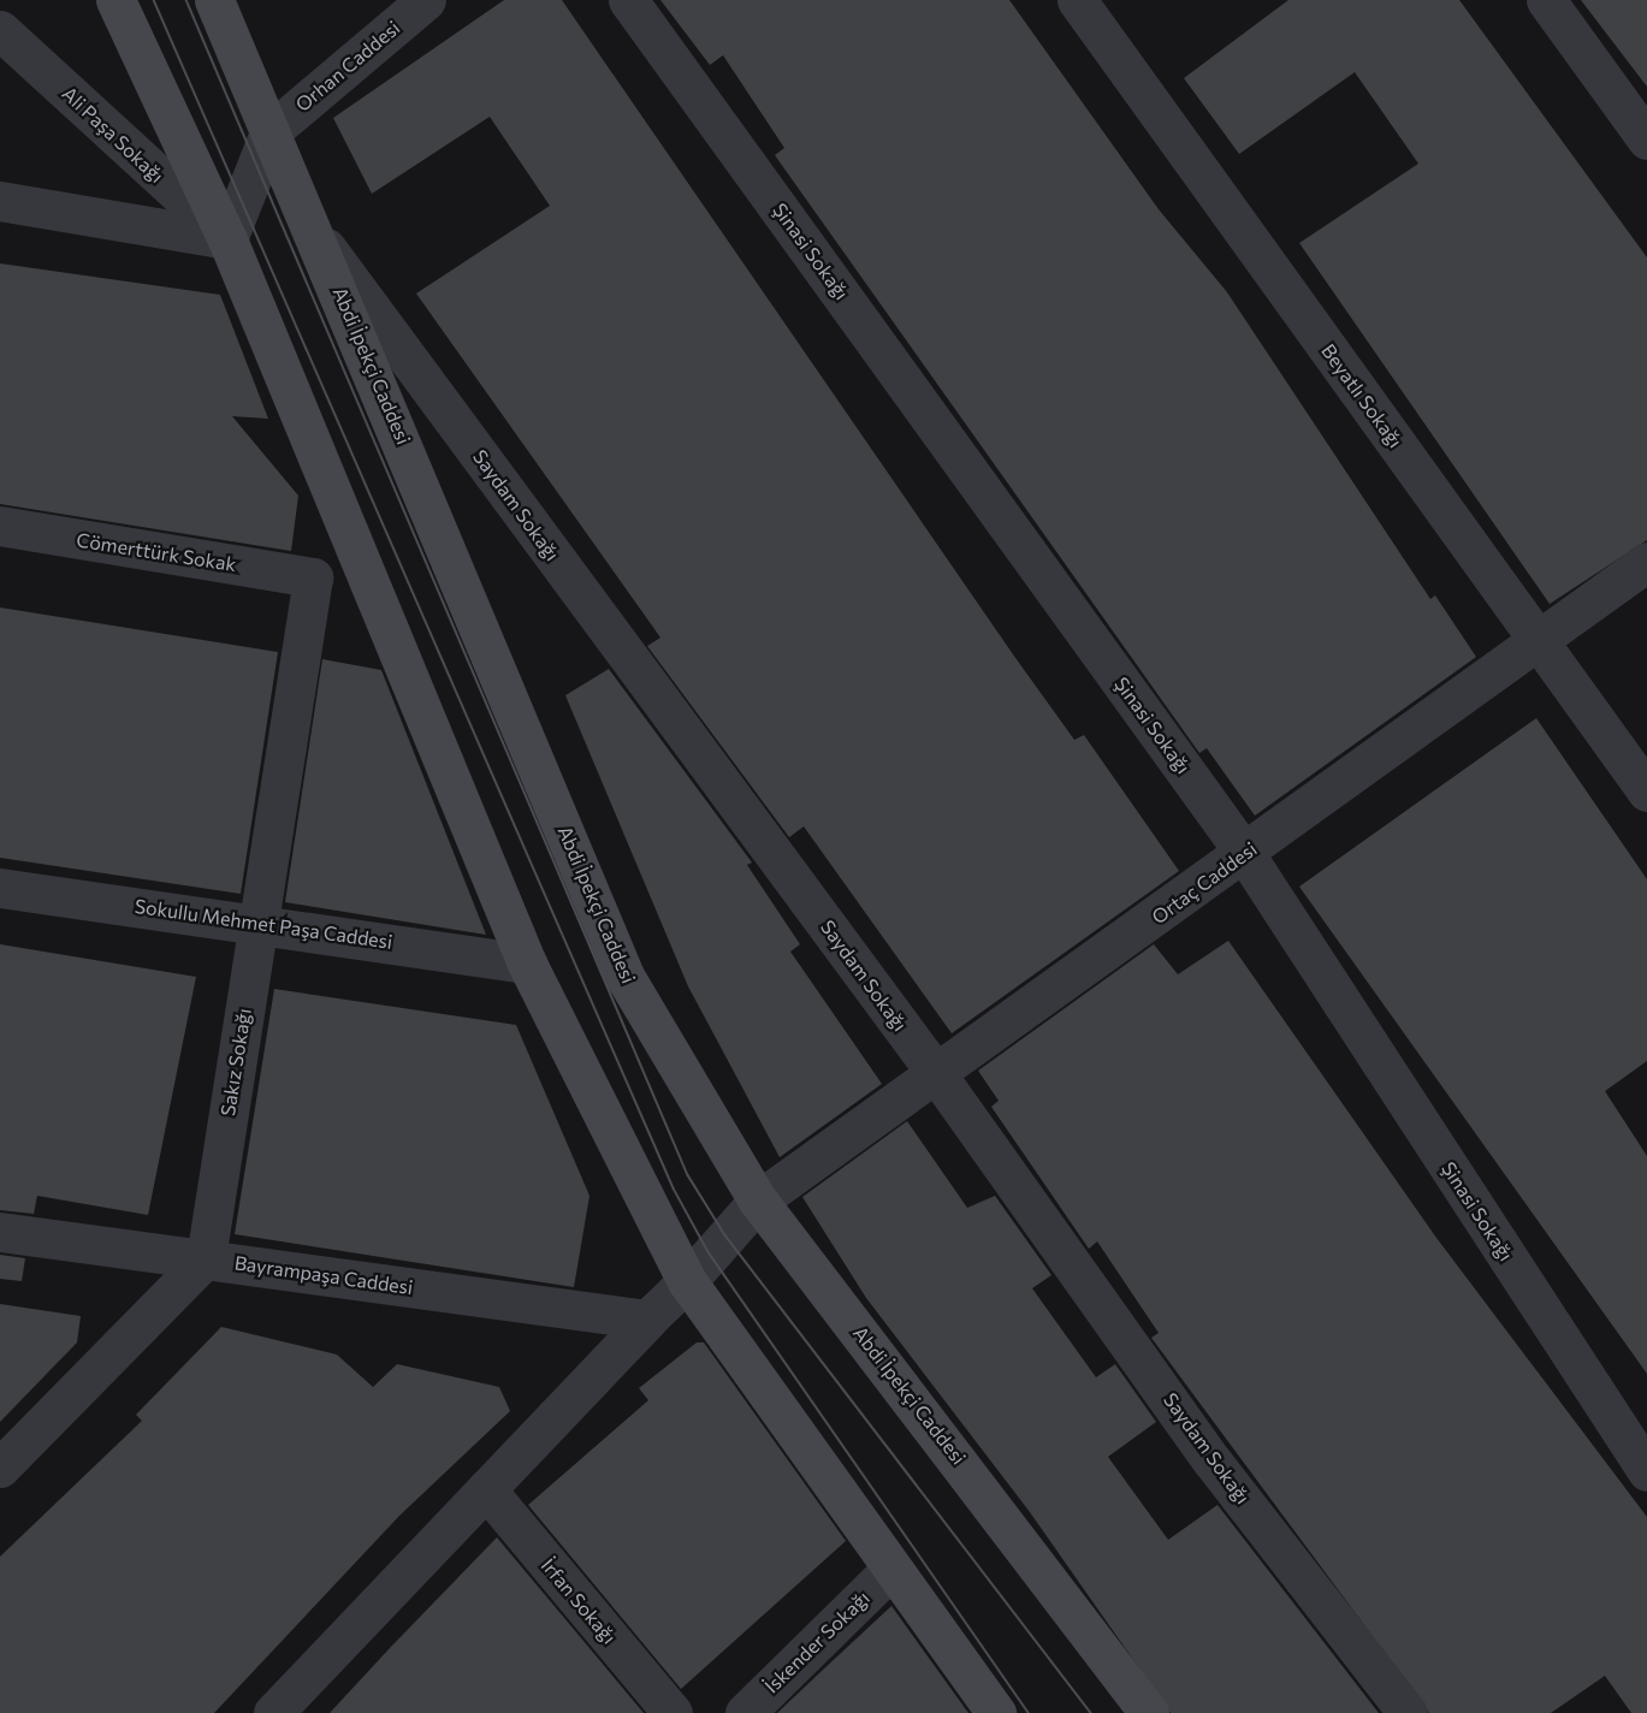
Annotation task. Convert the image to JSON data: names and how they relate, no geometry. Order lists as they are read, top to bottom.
{
  "streets": {
    "main road": ["Abdi İpekçi Caddesi"],
    "street": [
      "Orhan Caddesi",
      "Ali Paşa Sokağı",
      "Şinasi Sokağı",
      "Beyatlı Sokağı",
      "Saydam Sokağı",
      "Cömerttürk Sokak",
      "Ortaç Caddesi",
      "Sokullu Mehmet Paşa Caddesi",
      "Sakız Sokağı",
      "Bayrampaşa Caddesi",
      "İrfan Sokağı",
      "İskender Sokağı"
    ]
  },
  "crossings": [
    ["Orhan Caddesi", "Abdi İpekçi Caddesi"],
    ["Şinasi Sokağı", "Ortaç Caddesi"],
    ["Abdi İpekçi Caddesi", "Saydam Sokağı"],
    ["Abdi İpekçi Caddesi", "Ortaç Caddesi"],
    ["Beyatlı Sokağı", "Ortaç Caddesi"],
    ["Saydam Sokağı", "Ortaç Caddesi"],
    ["Cömerttürk Sokak", "Sakız Sokağı"],
    ["Ortaç Caddesi", "Bayrampaşa Caddesi"],
    ["Ortaç Caddesi", "İrfan Sokağı"],
    ["Sokullu Mehmet Paşa Caddesi", "Sakız Sokağı"],
    ["Sakız Sokağı", "Bayrampaşa Caddesi"]
  ]
}
